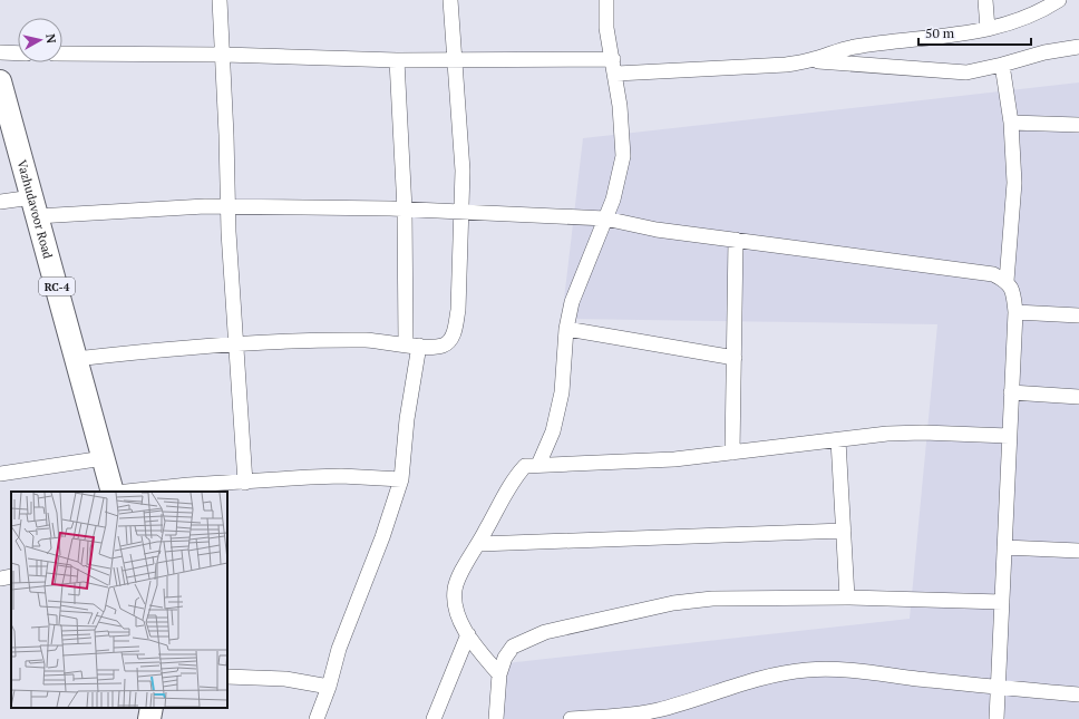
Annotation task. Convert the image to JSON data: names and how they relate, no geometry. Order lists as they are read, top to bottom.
{
  "streets": {
    "main road": ["Vazhudavoor Road", "RC-4"]
  },
  "scale_bar": "50 m",
  "north": "right"
}
